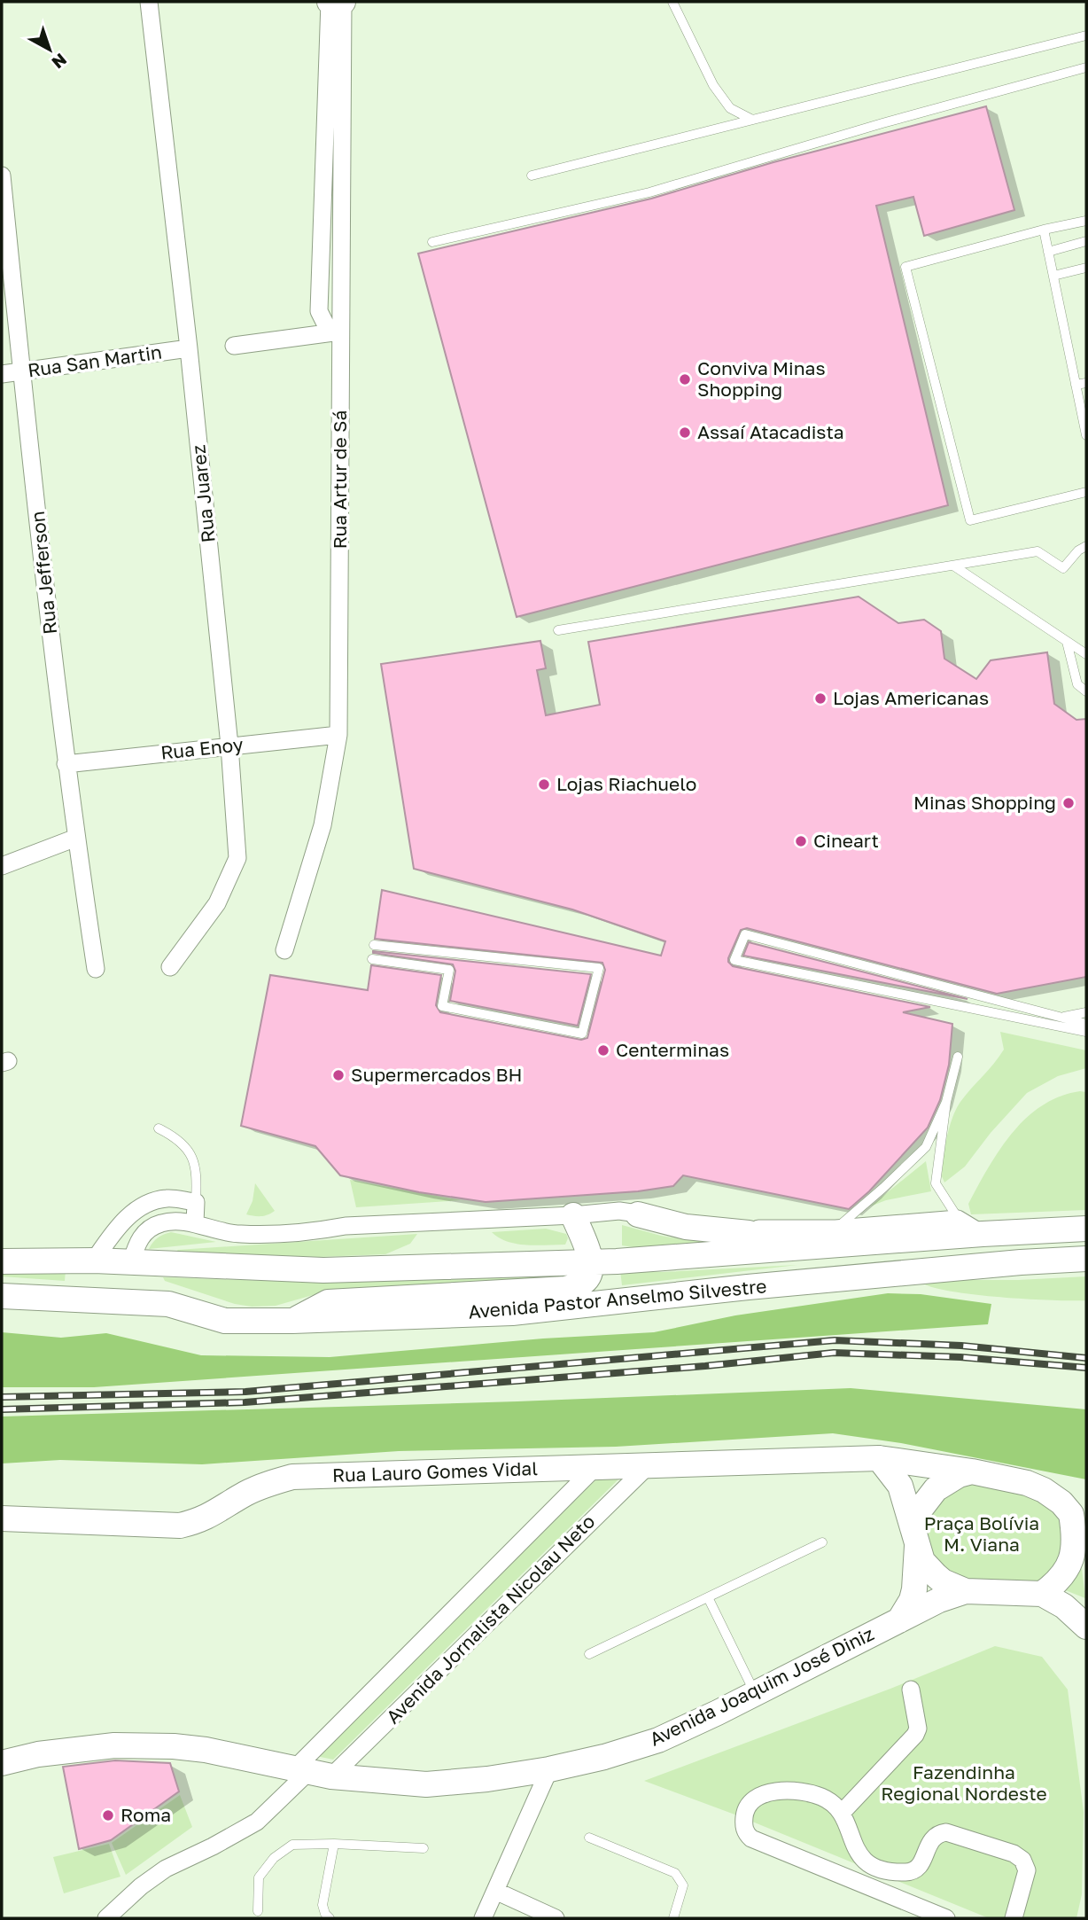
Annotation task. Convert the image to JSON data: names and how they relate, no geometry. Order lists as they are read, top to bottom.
{
  "streets": {
    "main road": ["Avenida Pastor Anselmo Silvestre", "Rua Lauro Gomes Vidal", "Avenida Joaquim José Diniz"],
    "street": [
      "Rua San Martin",
      "Rua Artur de Sá",
      "Rua Juarez",
      "Rua Jefferson",
      "Rua Enoy",
      "Avenida Jornalista Nicolau Neto"
    ]
  },
  "crossings": [
    ["Rua San Martin", "Rua Juarez"],
    ["Rua San Martin", "Rua Jefferson"],
    ["Rua Artur de Sá", "Rua Enoy"],
    ["Rua Juarez", "Rua Enoy"],
    ["Rua Jefferson", "Rua Enoy"],
    ["Rua Lauro Gomes Vidal", "Avenida Jornalista Nicolau Neto"],
    ["Rua Lauro Gomes Vidal", "Avenida Joaquim José Diniz"],
    ["Avenida Jornalista Nicolau Neto", "Avenida Joaquim José Diniz"]
  ],
  "parks": ["Praça Bolívia M. Viana", "Fazendinha Regional Nordeste"],
  "places": [
    "Conviva Minas Shopping",
    "Assaí Atacadista",
    "Lojas Americanas",
    "Lojas Riachuelo",
    "Minas Shopping",
    "Cineart",
    "Centerminas",
    "Supermercados BH",
    "Roma"
  ],
  "north": "bottom right"
}
